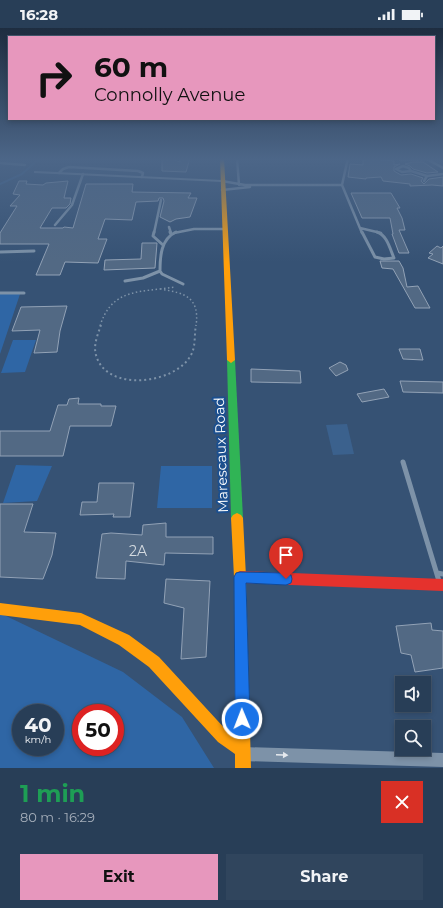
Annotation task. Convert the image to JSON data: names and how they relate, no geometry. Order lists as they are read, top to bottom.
{
  "streets": {
    "main road": ["Marescaux Road"]
  },
  "house_numbers": ["2A"],
  "page": {
    "status": "16:28",
    "turn": ["60 m", "Connolly Avenue"],
    "speed": "40 km/h",
    "limit": "50",
    "heading": ["1 min", "80 m · 16:29"],
    "buttons": ["Exit", "Share"]
  }
}
